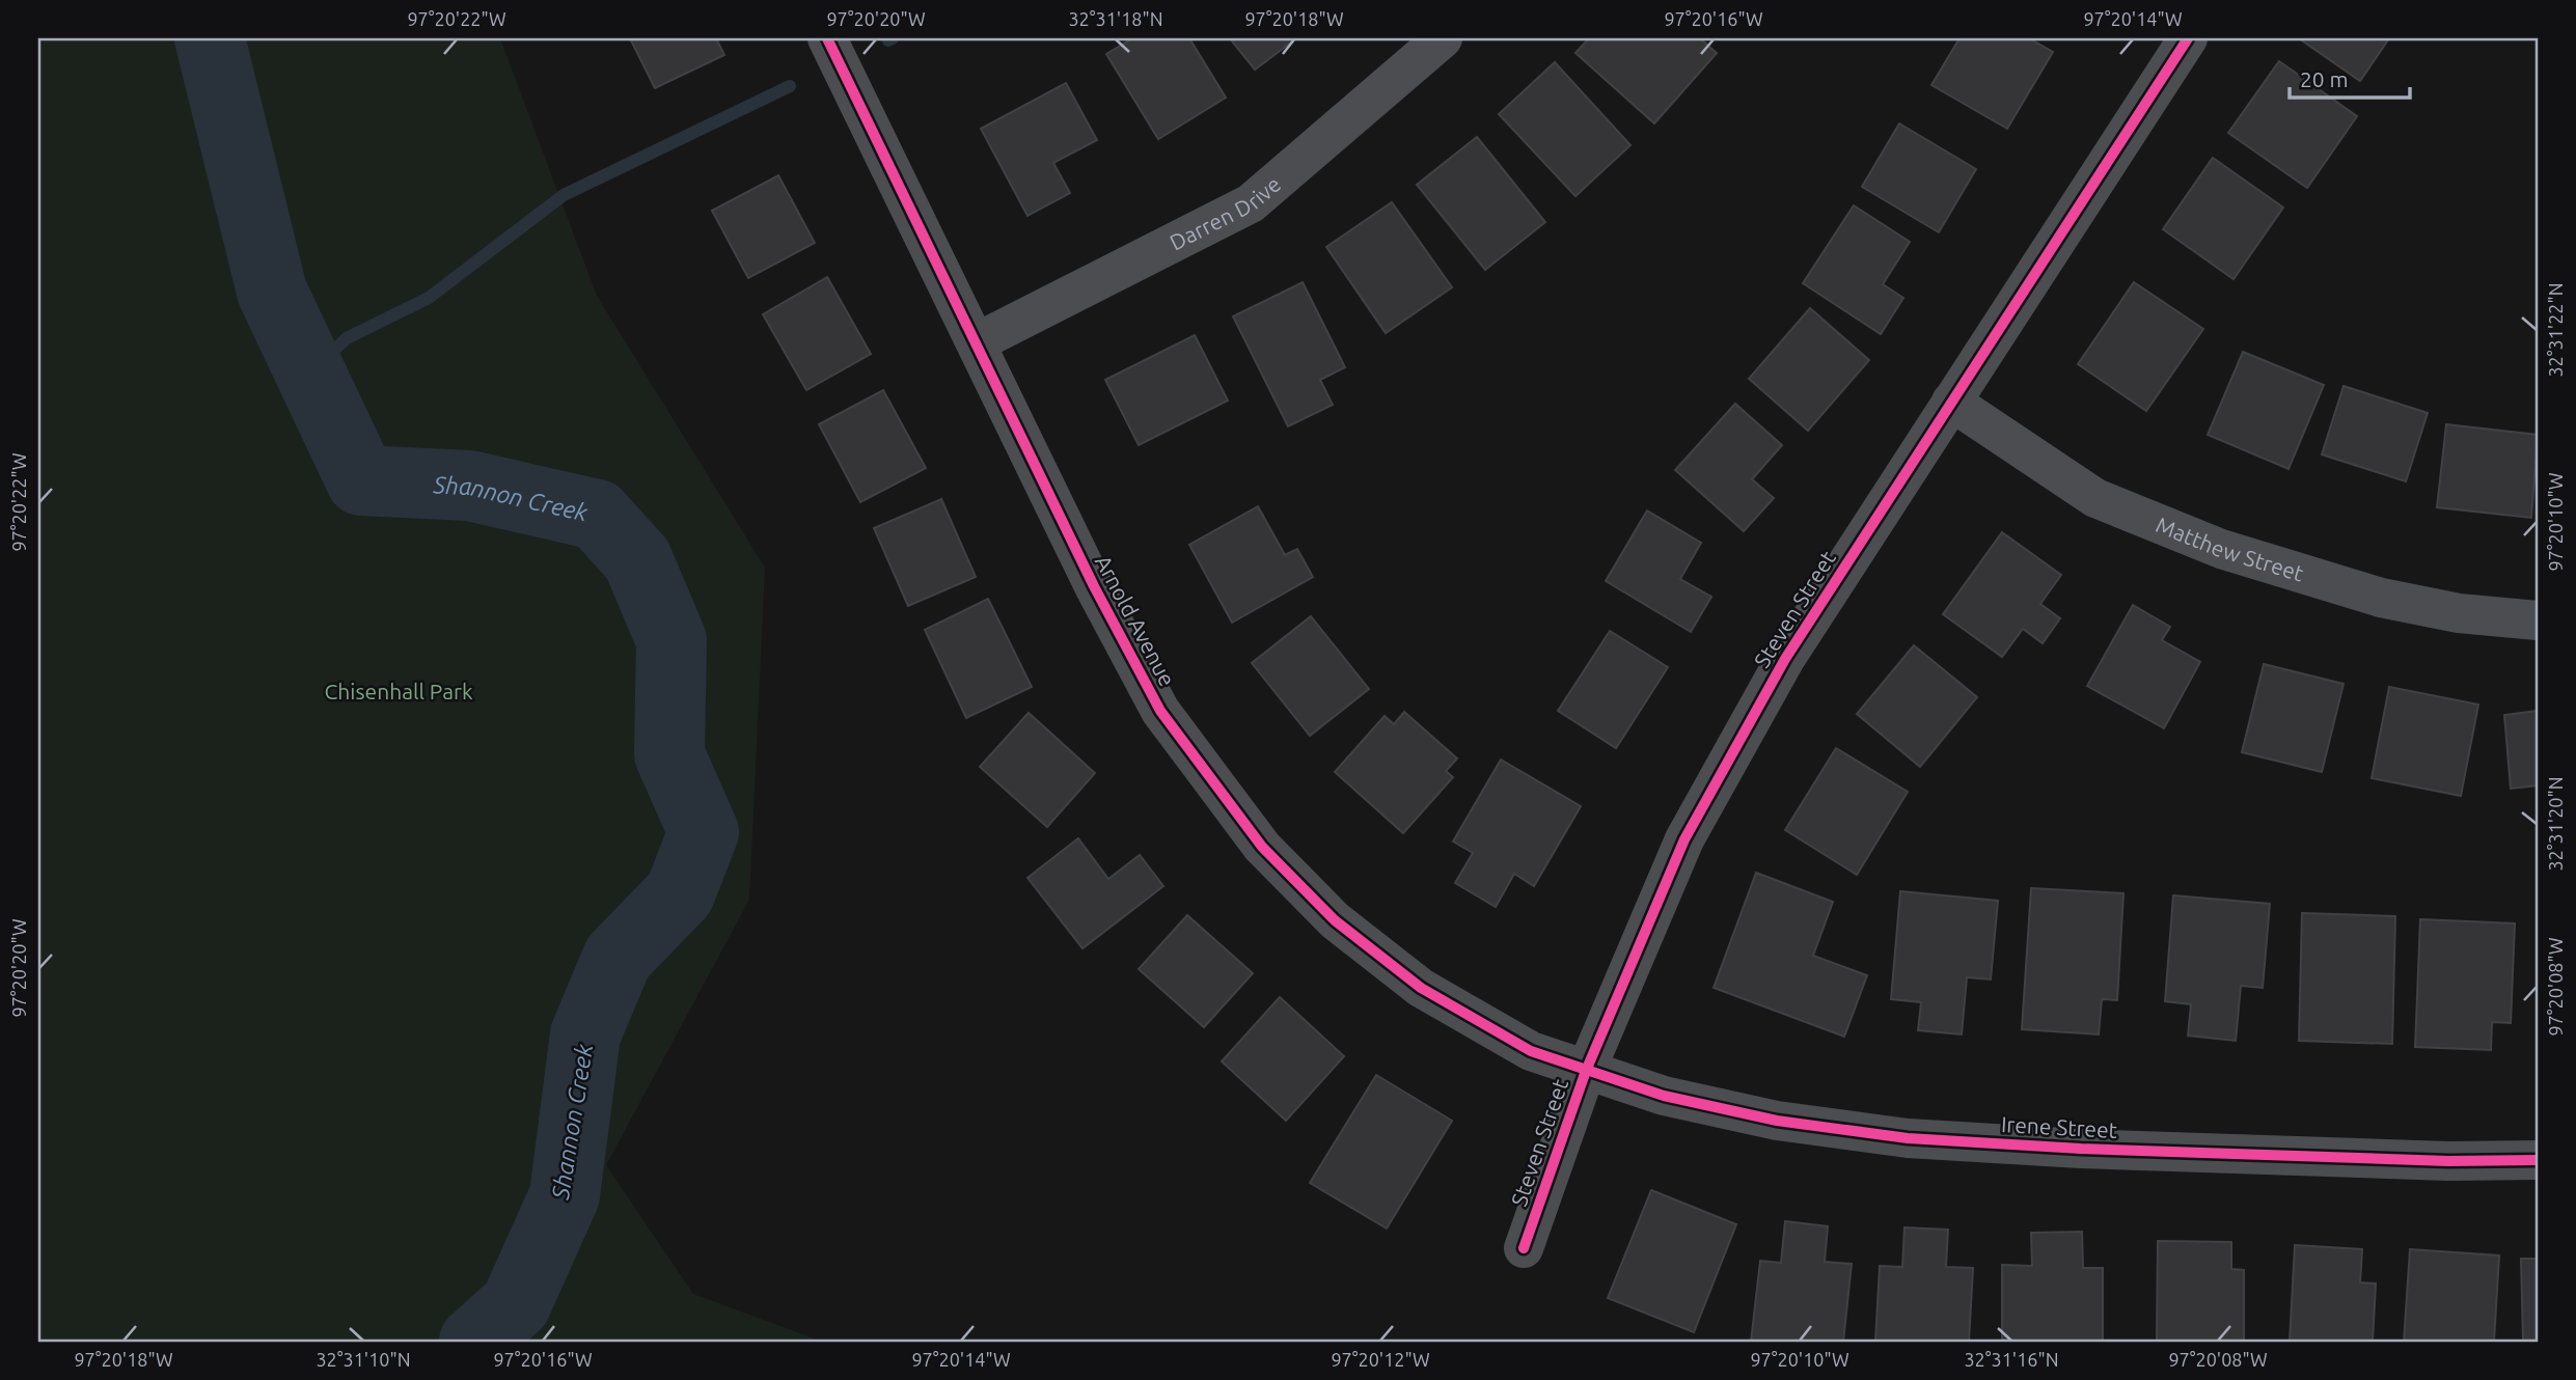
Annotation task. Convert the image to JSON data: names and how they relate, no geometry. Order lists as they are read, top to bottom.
{
  "streets": {
    "street": [
      "Darren Drive",
      "Matthew Street",
      "Steven Street",
      "Arnold Avenue",
      "Irene Street"
    ]
  },
  "crossings": [
    ["Darren Drive", "Arnold Avenue"],
    ["Matthew Street", "Steven Street"],
    ["Steven Street", "Arnold Avenue"],
    ["Steven Street", "Irene Street"],
    ["Arnold Avenue", "Irene Street"]
  ],
  "water": ["Shannon Creek"],
  "parks": ["Chisenhall Park"],
  "scale_bar": "20 m",
  "coordinates": [
    "97°20'22\"W",
    "97°20'20\"W",
    "32°31'18\"N",
    "97°20'18\"W",
    "97°20'16\"W",
    "97°20'14\"W",
    "32°31'22\"N",
    "97°20'10\"W",
    "32°31'20\"N",
    "97°20'08\"W",
    "32°31'10\"N",
    "97°20'12\"W",
    "32°31'16\"N"
  ]
}
